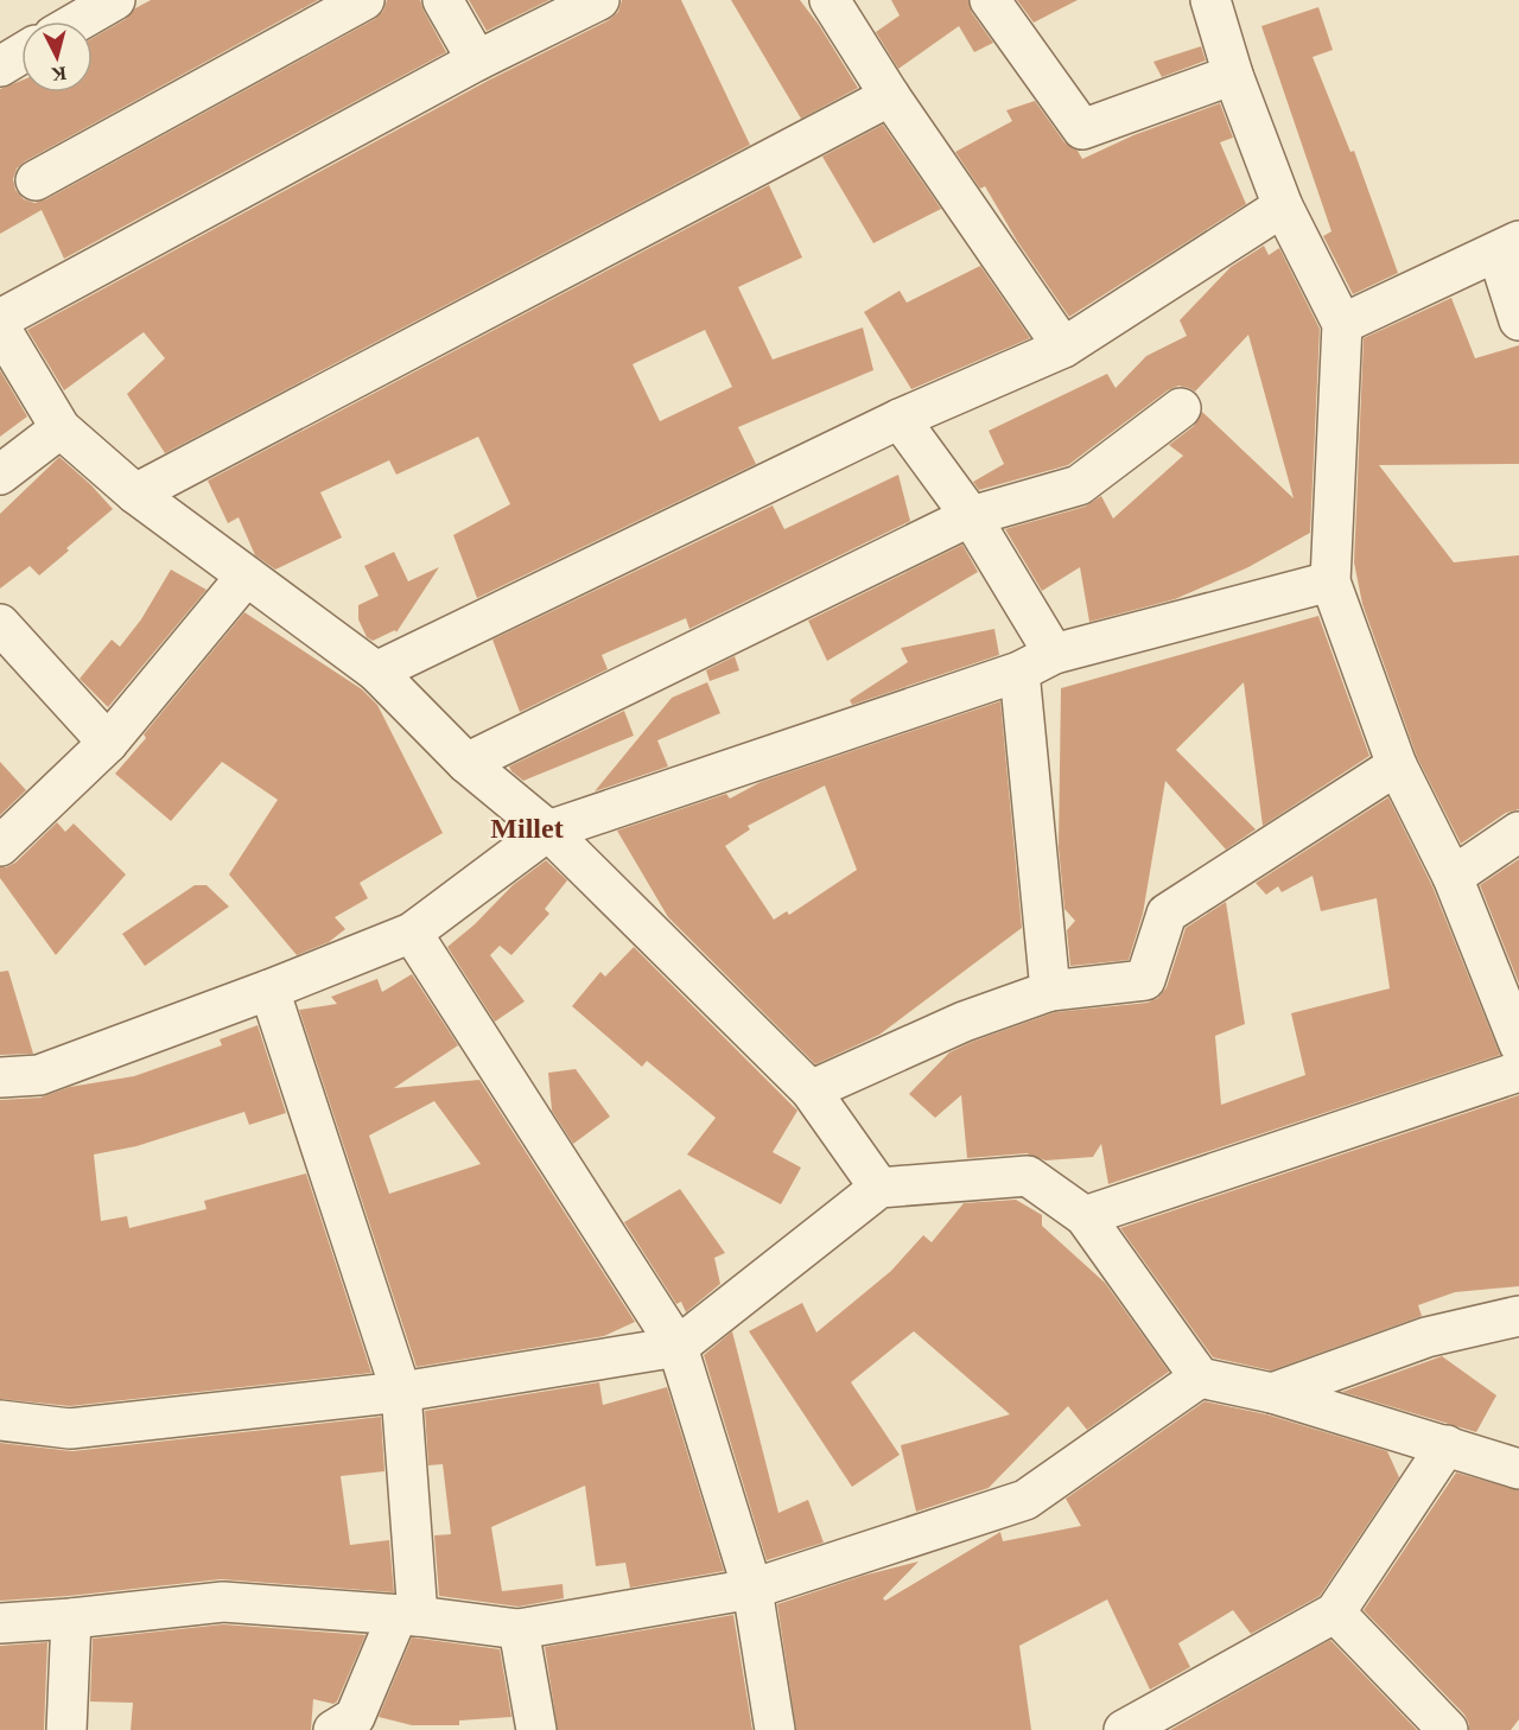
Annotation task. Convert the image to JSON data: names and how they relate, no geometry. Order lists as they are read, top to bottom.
{
  "districts": ["Millet"],
  "north": "bottom"
}
